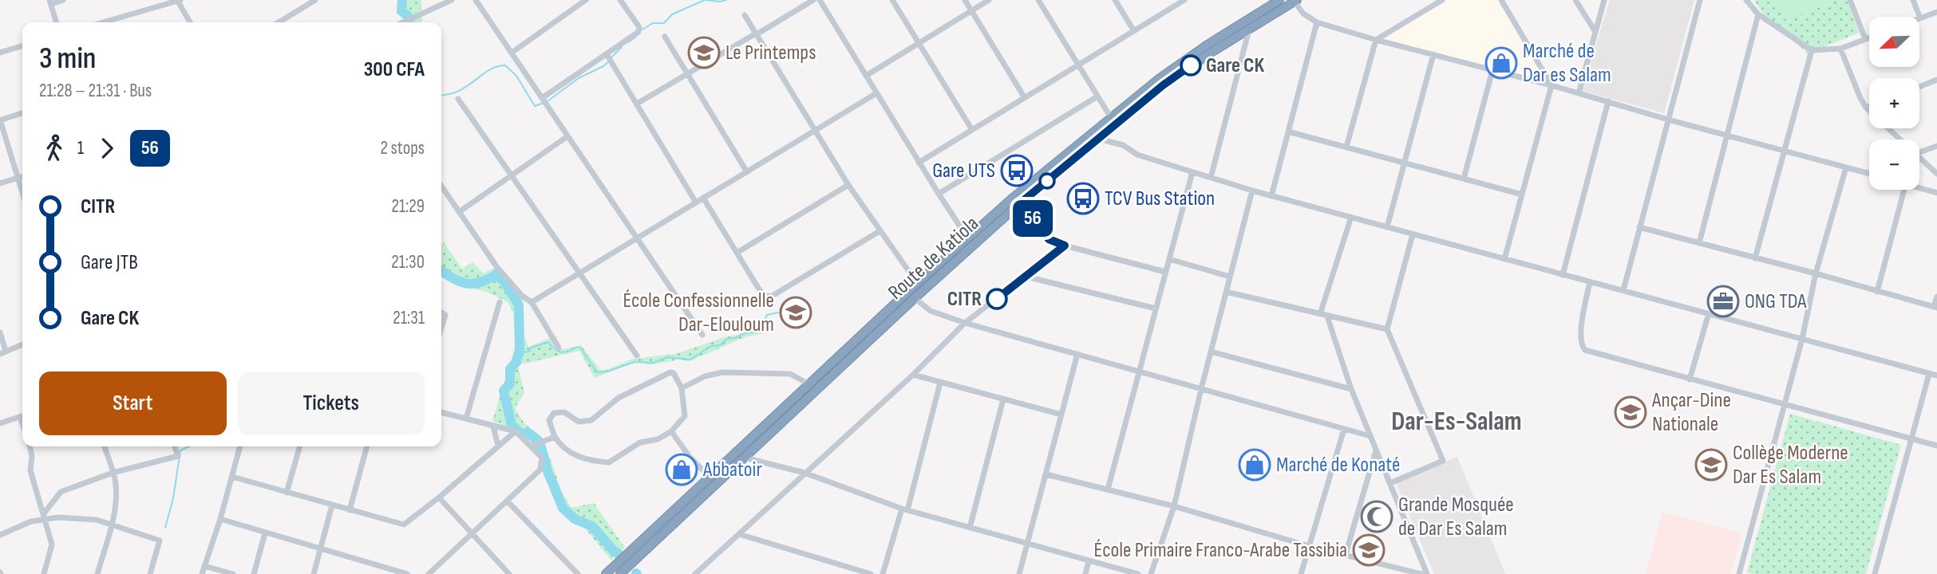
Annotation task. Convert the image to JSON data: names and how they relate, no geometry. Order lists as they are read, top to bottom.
{
  "streets": {
    "highway": ["Route de Katiola"]
  },
  "districts": ["Dar-Es-Salam"],
  "places": {
    "school or university": [
      "Le Printemps",
      "École Confessionnelle Dar-Elouloum",
      "Ançar-Dine Nationale",
      "Collège Moderne Dar Es Salam",
      "École Primaire Franco-Arabe Tassibia"
    ],
    "shop": ["Marché de Dar es Salam", "Marché de Konaté", "Abbatoir"],
    "other": ["Gare CK", "CITR"],
    "bus stop": ["Gare UTS", "TCV Bus Station"],
    "office": ["ONG TDA"],
    "mosque": ["Grande Mosquée de Dar Es Salam"]
  },
  "lines": ["bus line 56"],
  "north": "bottom left",
  "page": {
    "on_map": "56",
    "map_buttons": ["+", "−"],
    "heading": ["3 min", "21:28 – 21:31 · Bus", "300 CFA"],
    "legs": ["1", "56", "2 stops"],
    "list": [
      {
        "name": "CITR",
        "value": "21:29"
      },
      {
        "name": "Gare JTB",
        "value": "21:30"
      },
      {
        "name": "Gare CK",
        "value": "21:31"
      }
    ],
    "buttons": ["Start", "Tickets"]
  }
}
